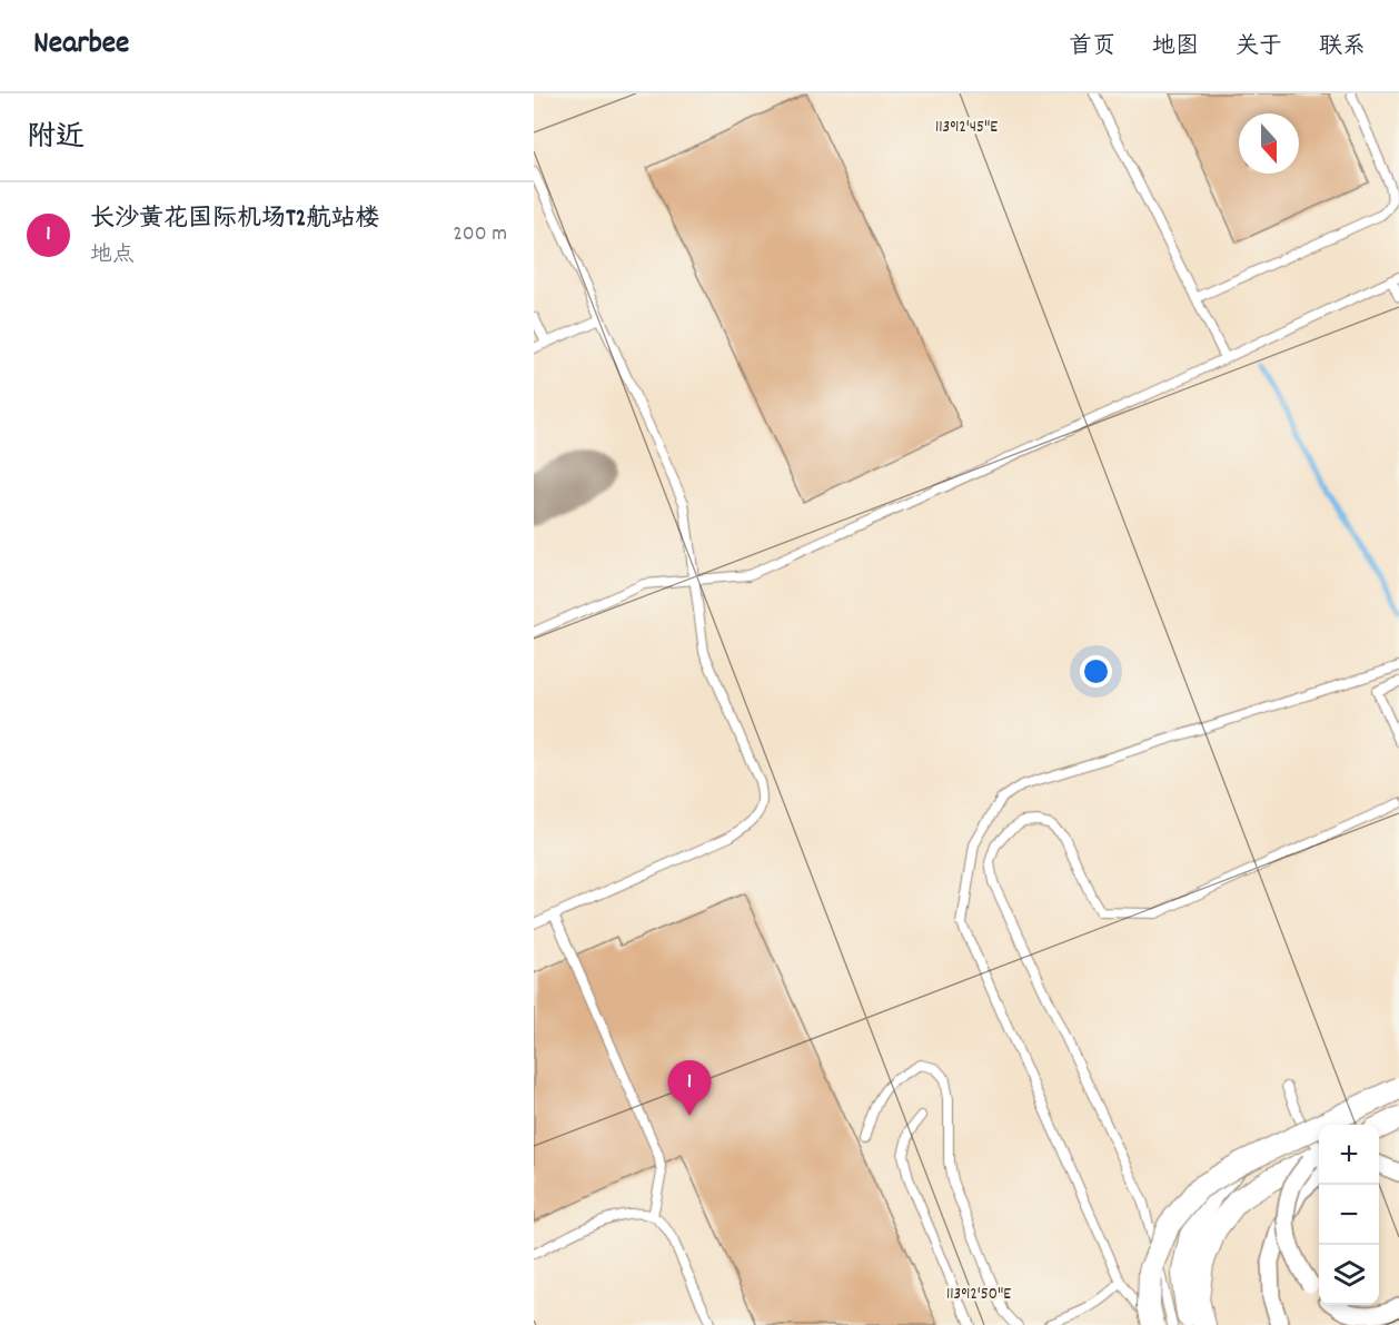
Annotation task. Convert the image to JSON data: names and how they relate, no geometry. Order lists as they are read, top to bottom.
{
  "north": "bottom",
  "page": {
    "header": "Nearbee",
    "nav": [
      "首页",
      "地图",
      "关于",
      "联系"
    ],
    "heading": "附近",
    "list": [
      {
        "mark": "1",
        "name": "长沙黄花国际机场T2航站楼",
        "note": "地点",
        "value": "200 m"
      }
    ],
    "pins": "1",
    "map_buttons": ["+", "−"]
  },
  "coordinates": ["113°12'45\"E", "113°12'50\"E"]
}
